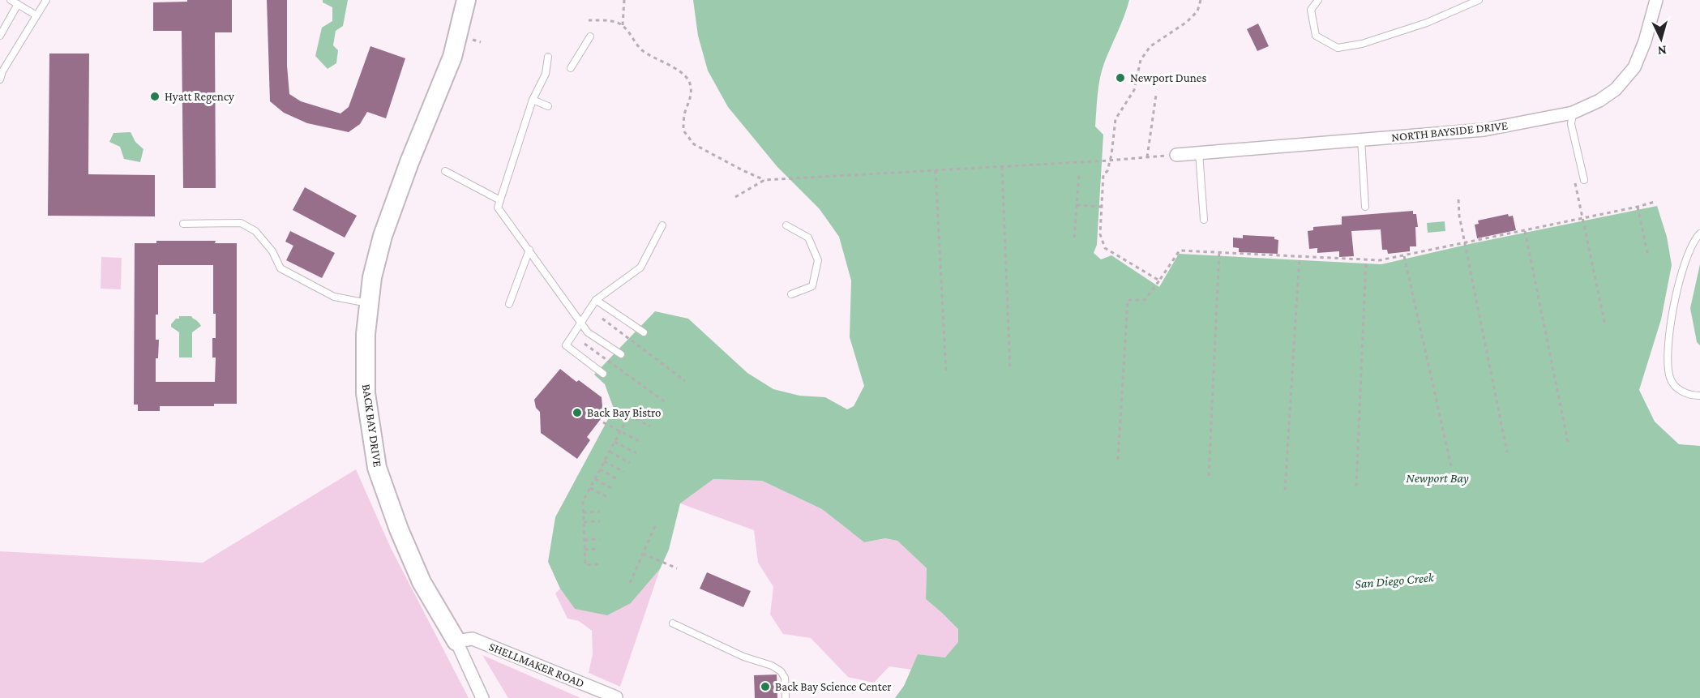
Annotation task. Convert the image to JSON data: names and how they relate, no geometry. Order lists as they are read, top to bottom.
{
  "streets": {
    "street": ["NORTH BAYSIDE DRIVE", "BACK BAY DRIVE", "SHELLMAKER ROAD"]
  },
  "crossings": [
    ["BACK BAY DRIVE", "SHELLMAKER ROAD"]
  ],
  "water": ["Newport Bay", "San Diego Creek"],
  "places": [
    "Newport Dunes",
    "Hyatt Regency",
    "Back Bay Bistro",
    "Back Bay Science Center"
  ],
  "north": "bottom"
}
